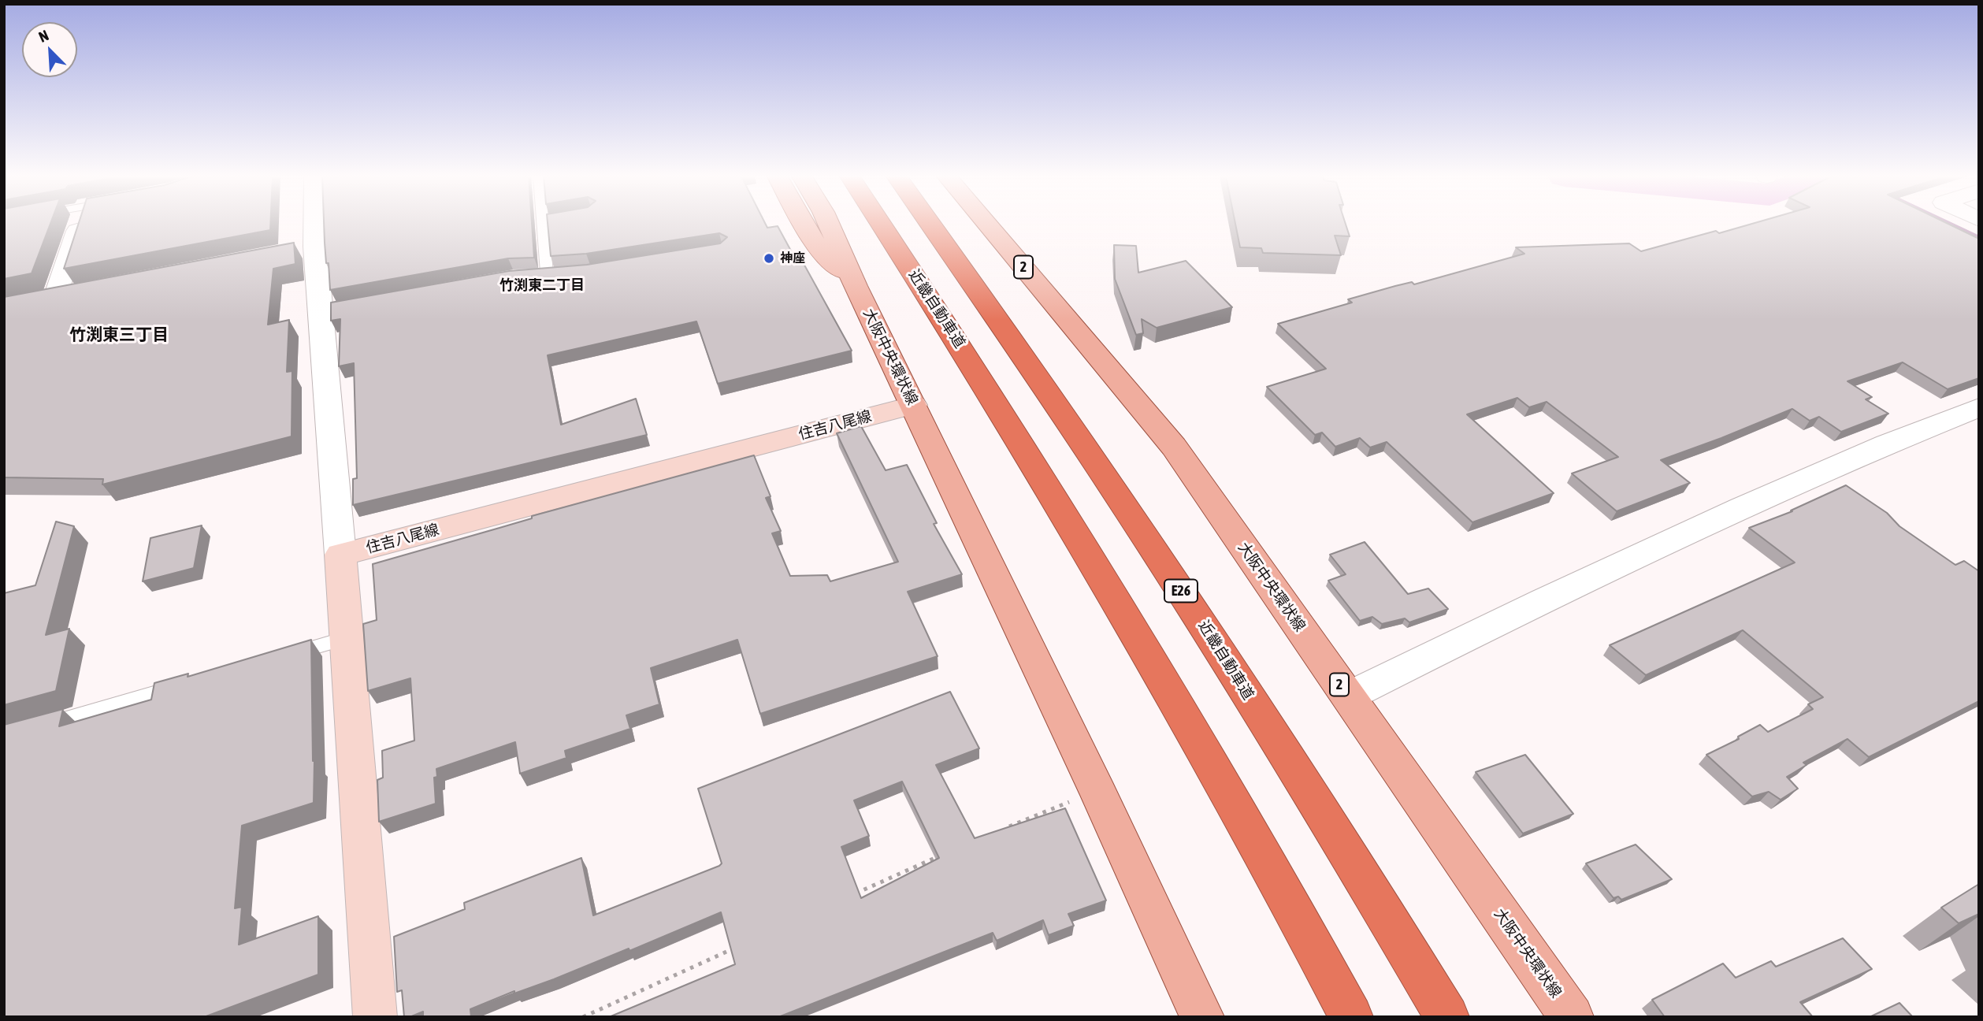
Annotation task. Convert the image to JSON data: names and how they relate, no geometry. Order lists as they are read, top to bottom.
{
  "streets": {
    "highway": ["近畿自動車道", "E26"],
    "main road": ["2", "大阪中央環状線", "住吉八尾線"]
  },
  "crossings": [
    ["大阪中央環状線", "住吉八尾線"]
  ],
  "districts": ["竹渕東二丁目", "竹渕東三丁目"],
  "places": ["神座"],
  "north": "top left"
}
